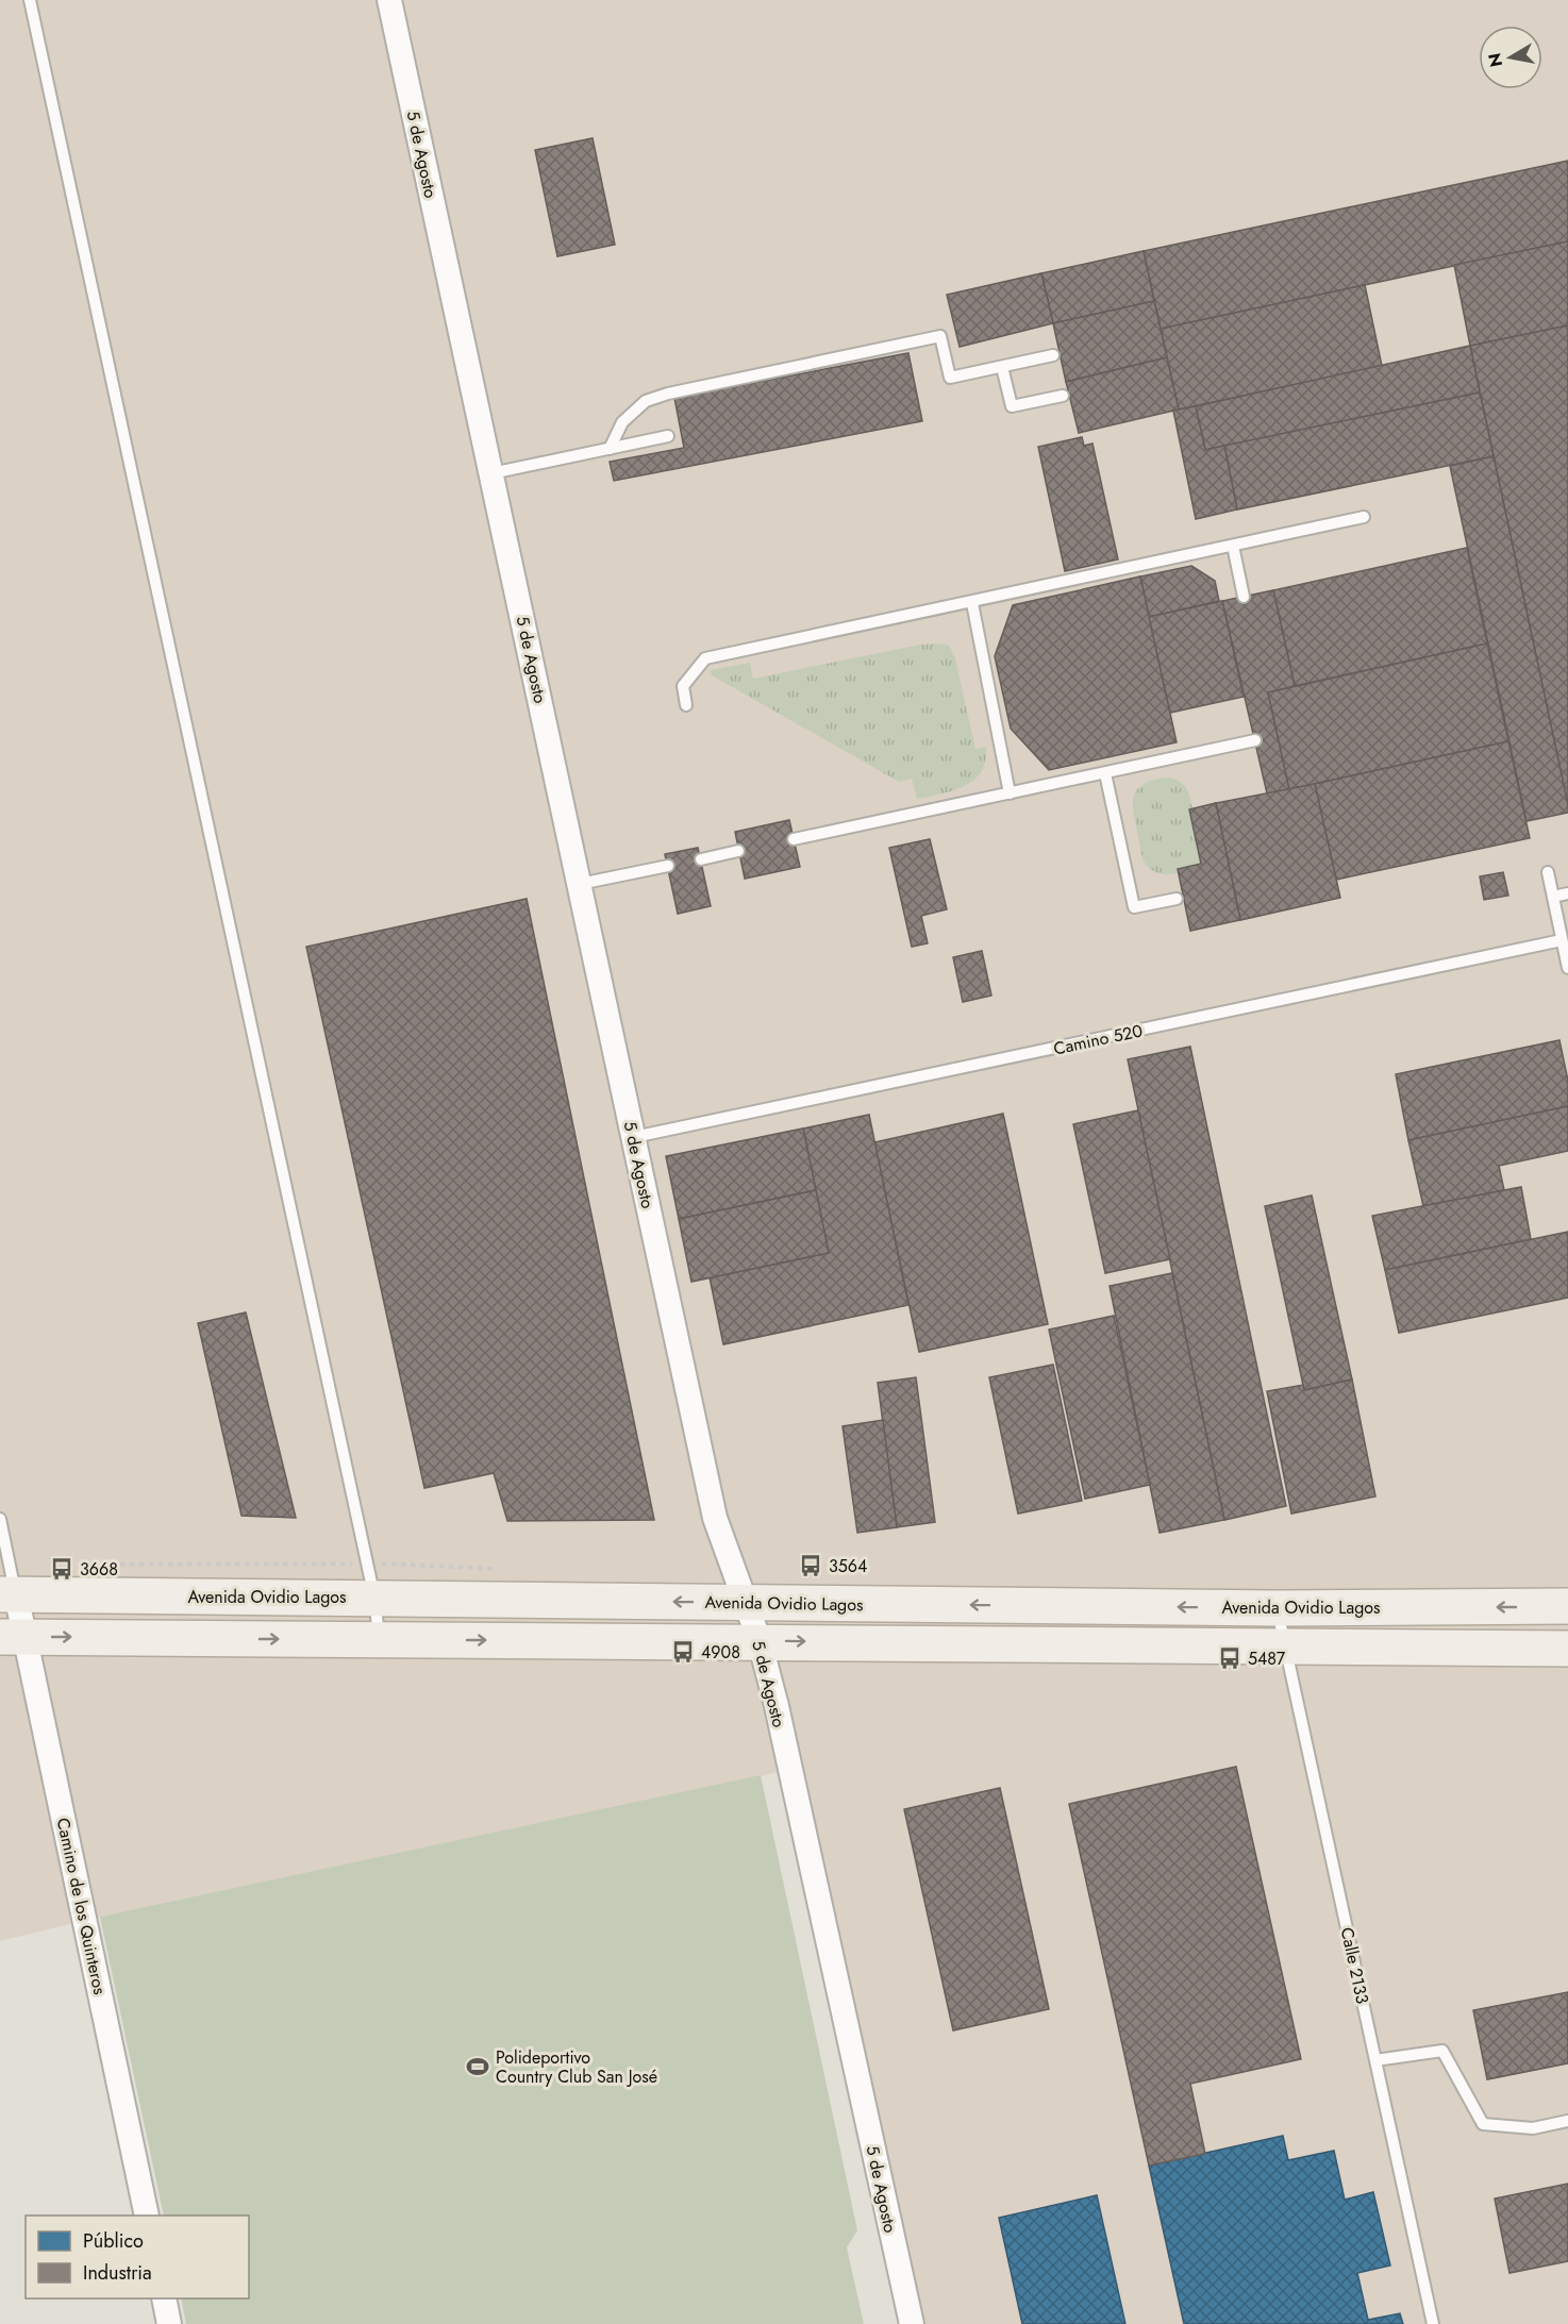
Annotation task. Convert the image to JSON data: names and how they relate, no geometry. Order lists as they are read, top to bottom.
{
  "streets": {
    "main road": ["Avenida Ovidio Lagos"],
    "street": ["5 de Agosto", "Camino de los Quinteros"],
    "lane": ["Camino 520", "Calle 2133"]
  },
  "crossings": [
    ["5 de Agosto", "Camino 520"],
    ["5 de Agosto", "Avenida Ovidio Lagos"],
    ["Avenida Ovidio Lagos", "Camino de los Quinteros"],
    ["Avenida Ovidio Lagos", "Calle 2133"]
  ],
  "places": {
    "bus stop": [
      "3564",
      "3668",
      "4908",
      "5487"
    ],
    "sports": ["Polideportivo Country Club San José"]
  },
  "legend": ["Público", "Industria"],
  "north": "left"
}
